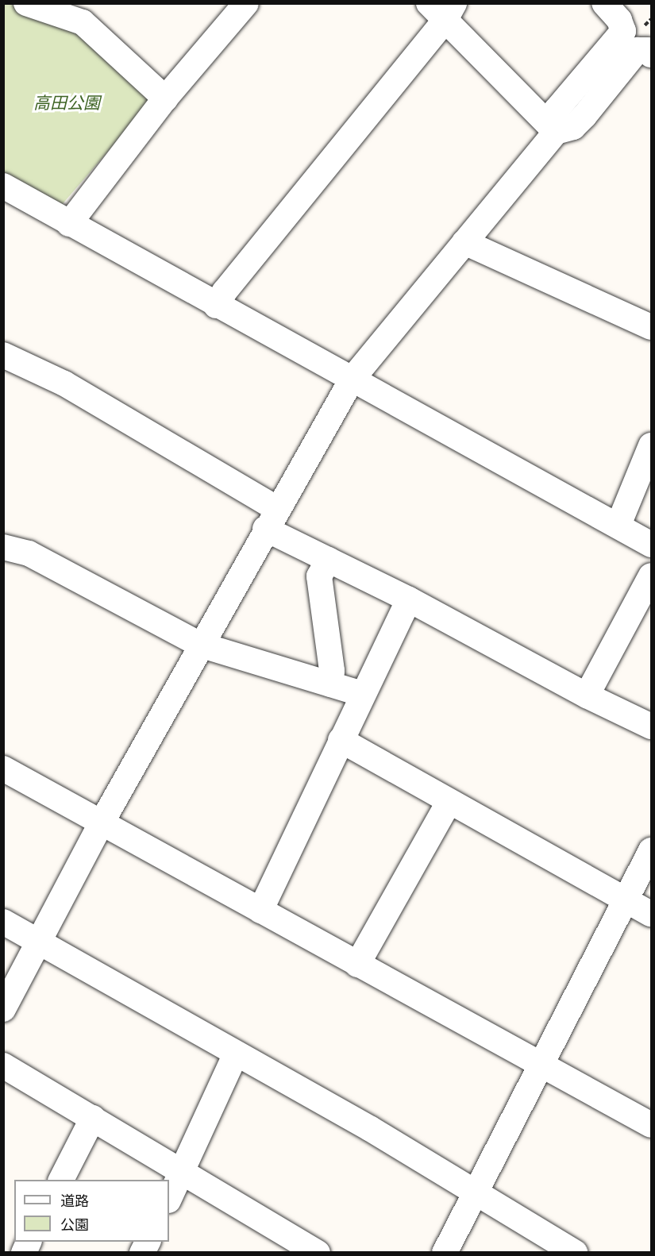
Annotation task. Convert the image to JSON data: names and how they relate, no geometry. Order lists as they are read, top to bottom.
{
  "parks": ["高田公園"],
  "legend": ["道路", "公園"]
}
